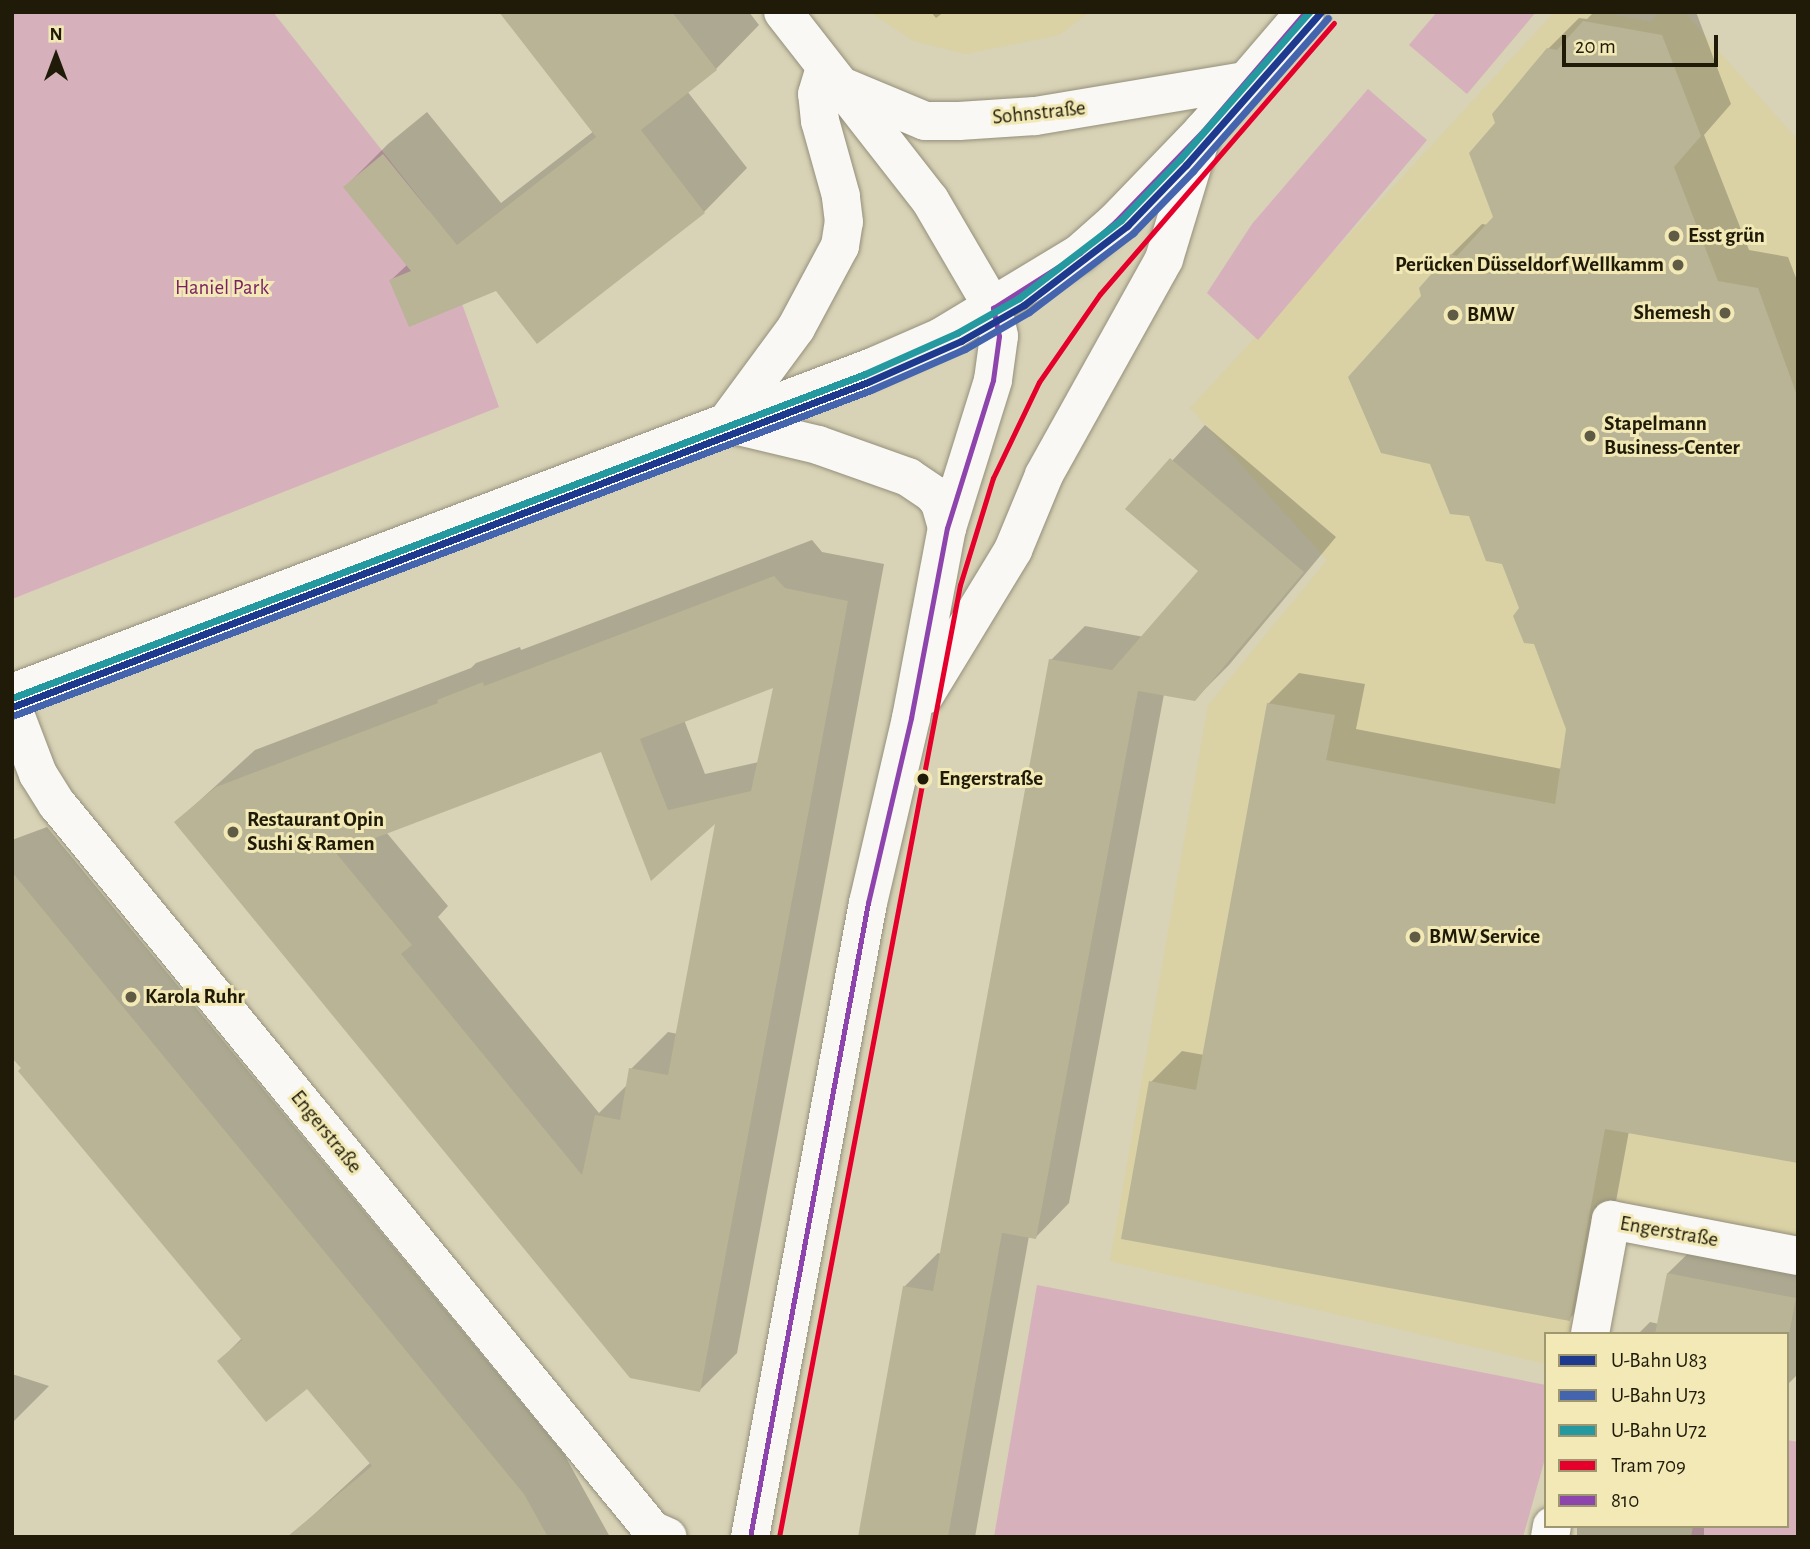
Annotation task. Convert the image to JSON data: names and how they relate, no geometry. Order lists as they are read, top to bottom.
{
  "streets": {
    "street": ["Sohnstraße", "Engerstraße"]
  },
  "parks": ["Haniel Park"],
  "places": [
    "Esst grün",
    "Perücken Düsseldorf Wellkamm",
    "Shemesh",
    "BMW",
    "Stapelmann Business-Center",
    "Engerstraße",
    "Restaurant Opin Sushi & Ramen",
    "BMW Service",
    "Karola Ruhr"
  ],
  "lines": [
    "metro line U83",
    "metro line U72",
    "transit line 810",
    "metro line U73",
    "tram line 709"
  ],
  "legend": [
    "U-Bahn U83",
    "U-Bahn U73",
    "U-Bahn U72",
    "Tram 709",
    "810"
  ],
  "scale_bar": "20 m",
  "north": "top"
}
